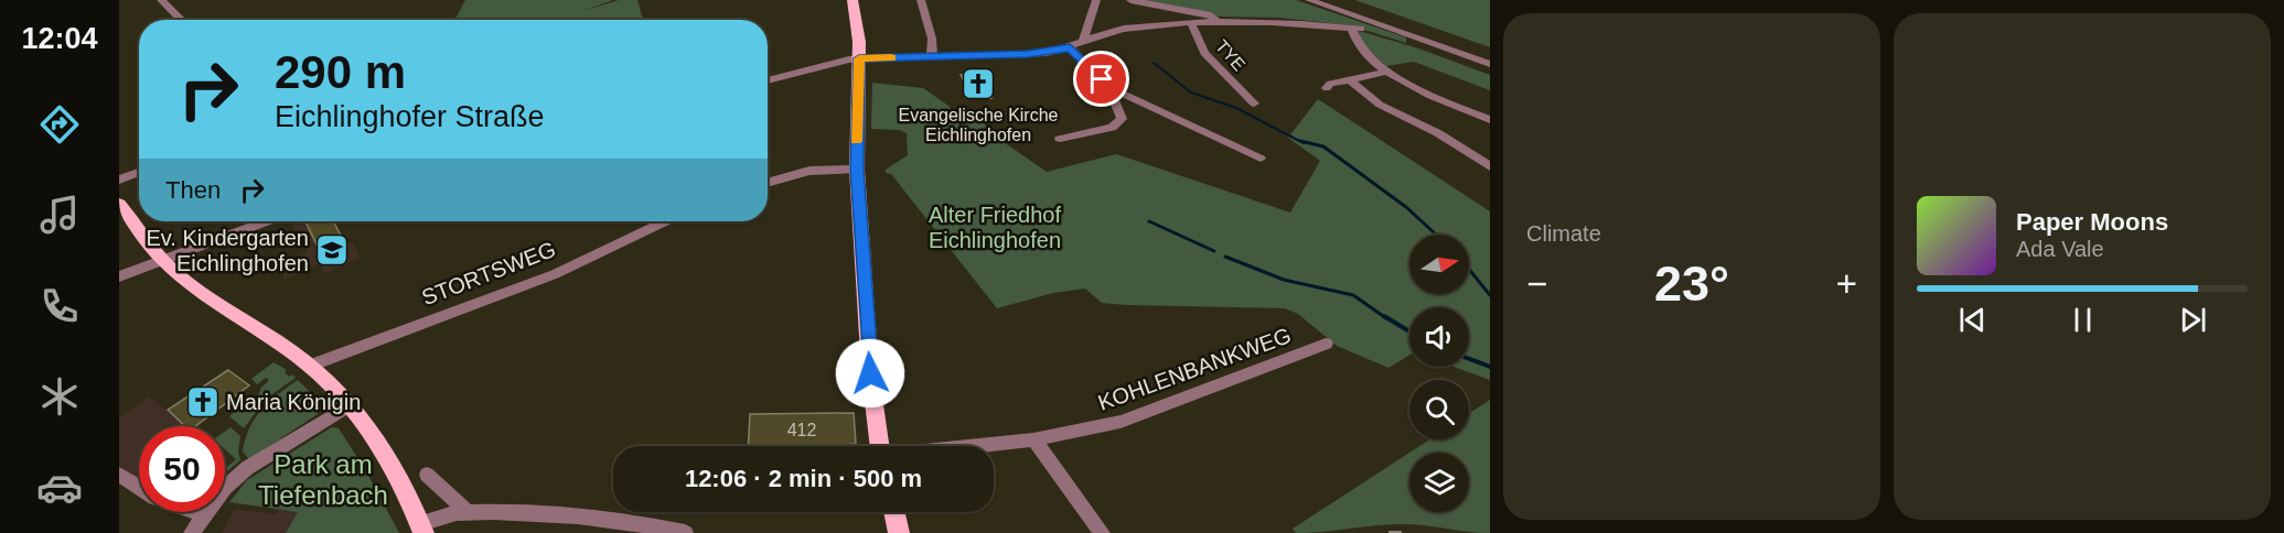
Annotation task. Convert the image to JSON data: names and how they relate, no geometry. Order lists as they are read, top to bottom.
{
  "streets": {
    "street": ["TYE", "STORTSWEG", "KOHLENBANKWEG"]
  },
  "parks": ["Alter Friedhof Eichlinghofen", "Park am Tiefenbach"],
  "places": {
    "church": ["Evangelische Kirche Eichlinghofen", "Maria Königin"],
    "school or university": ["Ev. Kindergarten Eichlinghofen"]
  },
  "house_numbers": ["412"],
  "north": "right",
  "page": {
    "tabs": "12:04",
    "tile": "Climate",
    "turn": ["290 m", "Eichlinghofer Straße"],
    "then": "Then",
    "song": ["Paper Moons", "Ada Vale"],
    "heat": ["−", "23°", "+"],
    "limit": "50",
    "trip": "12:06 · 2 min · 500 m"
  }
}
